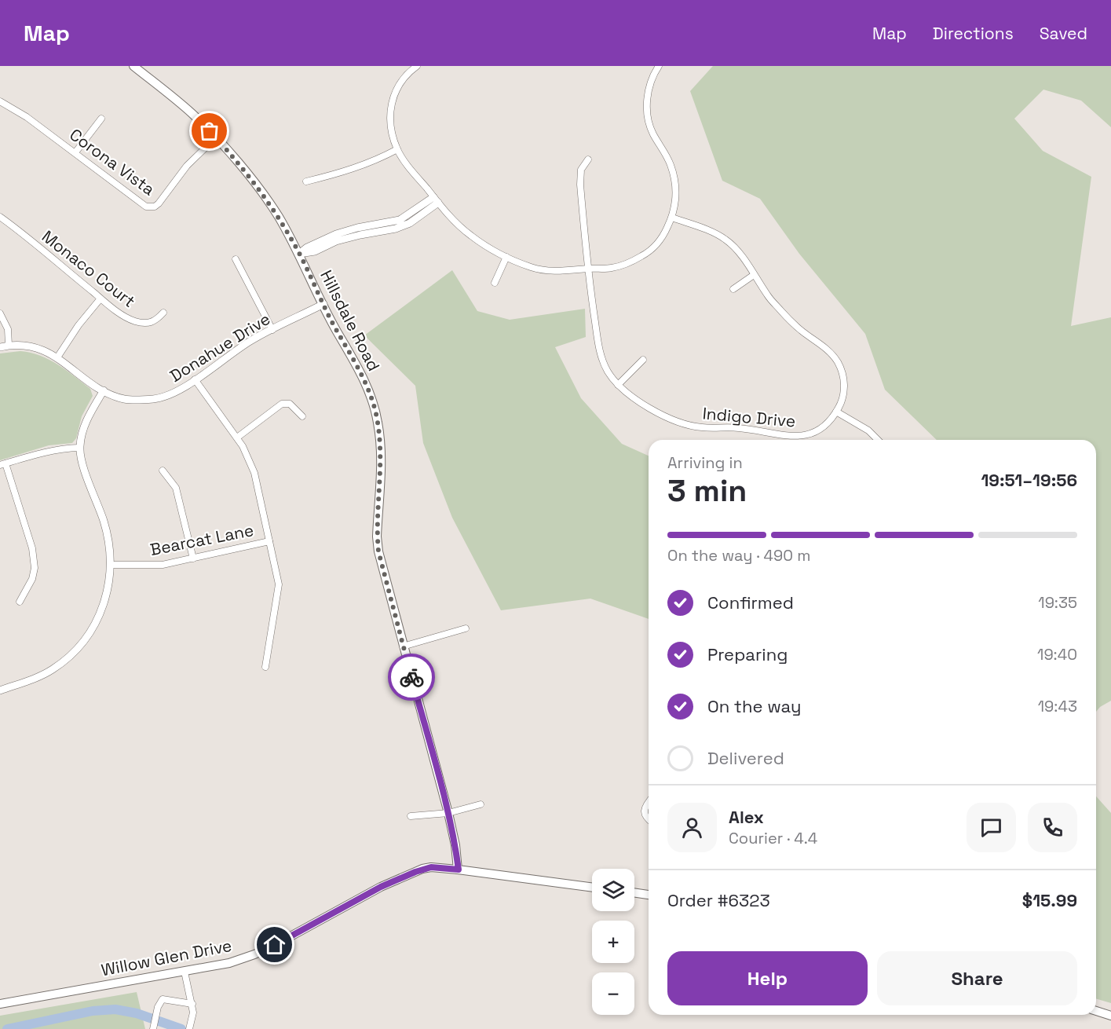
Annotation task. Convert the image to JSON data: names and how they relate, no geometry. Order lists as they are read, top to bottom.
{
  "streets": {
    "main road": ["Hillsdale Road", "Willow Glen Drive"],
    "street": [
      "Corona Vista",
      "Monaco Court",
      "Donahue Drive",
      "Indigo Drive",
      "Bearcat Lane"
    ]
  },
  "crossings": [
    ["Corona Vista", "Hillsdale Road"],
    ["Hillsdale Road", "Donahue Drive"],
    ["Hillsdale Road", "Willow Glen Drive"]
  ],
  "page": {
    "header": "Map",
    "nav": ["Map", "Directions", "Saved"],
    "heading": ["3 min", "Arriving in", "19:51–19:56"],
    "panel": [
      "Alex",
      "Courier · 4.4",
      "Order #6323",
      "$15.99"
    ],
    "bar": "On the way · 490 m",
    "list": [
      ["Confirmed", "19:35"],
      ["Preparing", "19:40"],
      ["On the way", "19:43"],
      "Delivered"
    ],
    "map_buttons": ["+", "−"],
    "buttons": ["Help", "Share"]
  }
}
